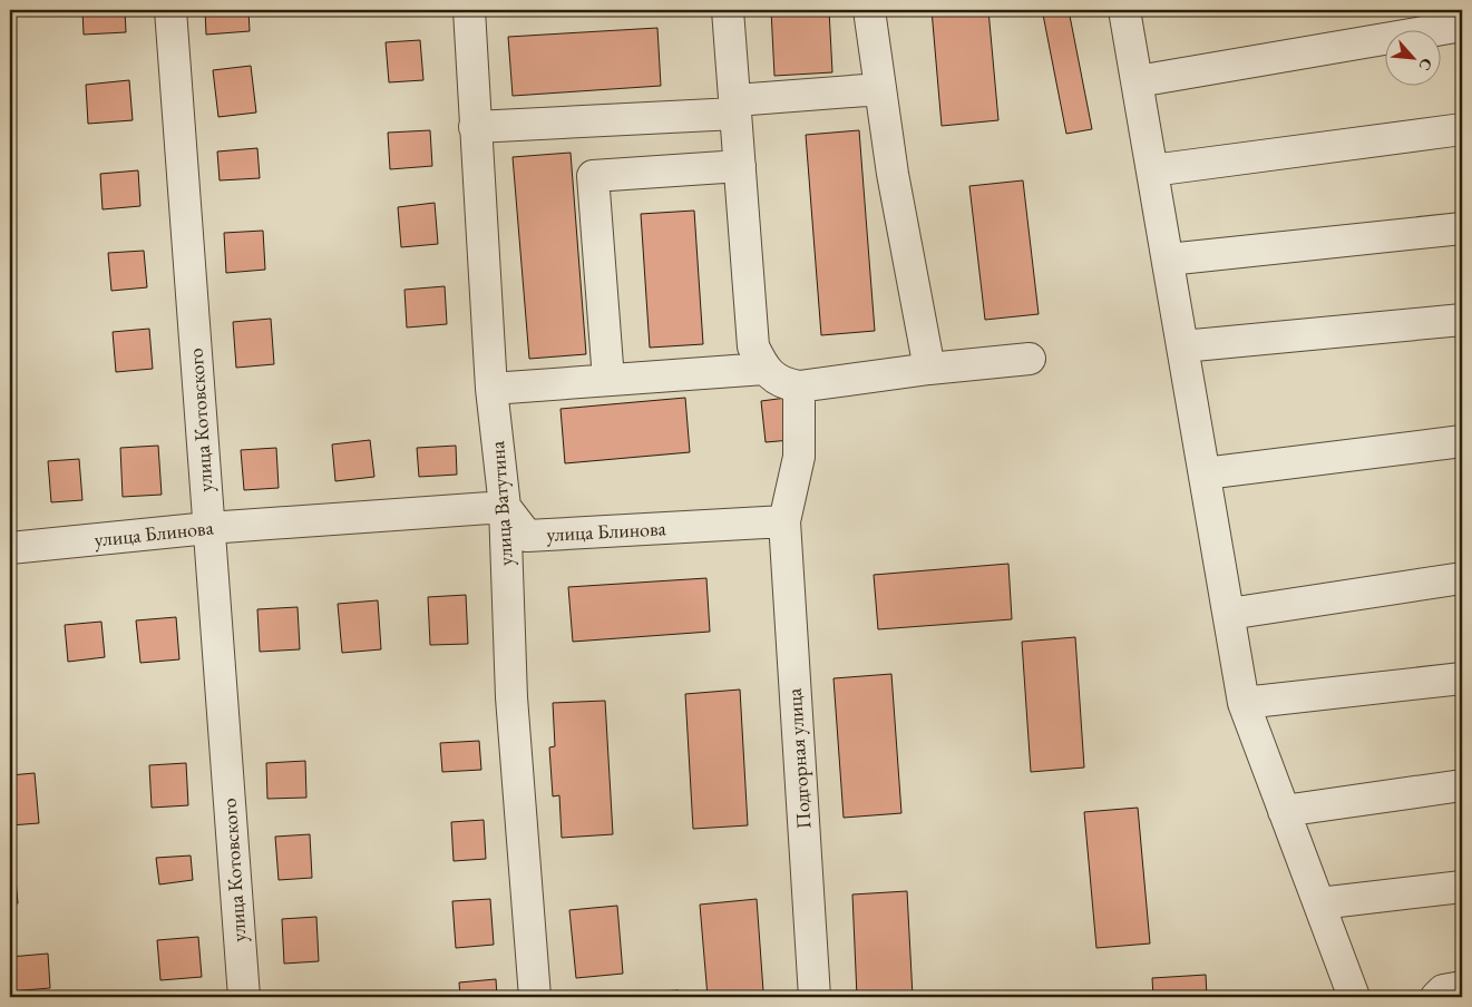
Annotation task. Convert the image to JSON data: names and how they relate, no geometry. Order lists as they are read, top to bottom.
{
  "streets": {
    "street": [
      "улица Котовского",
      "улица Ватутина",
      "улица Блинова",
      "Подгорная улица"
    ]
  },
  "crossings": [
    ["улица Котовского", "улица Блинова"],
    ["улица Ватутина", "улица Блинова"],
    ["улица Блинова", "Подгорная улица"]
  ],
  "north": "bottom right"
}
